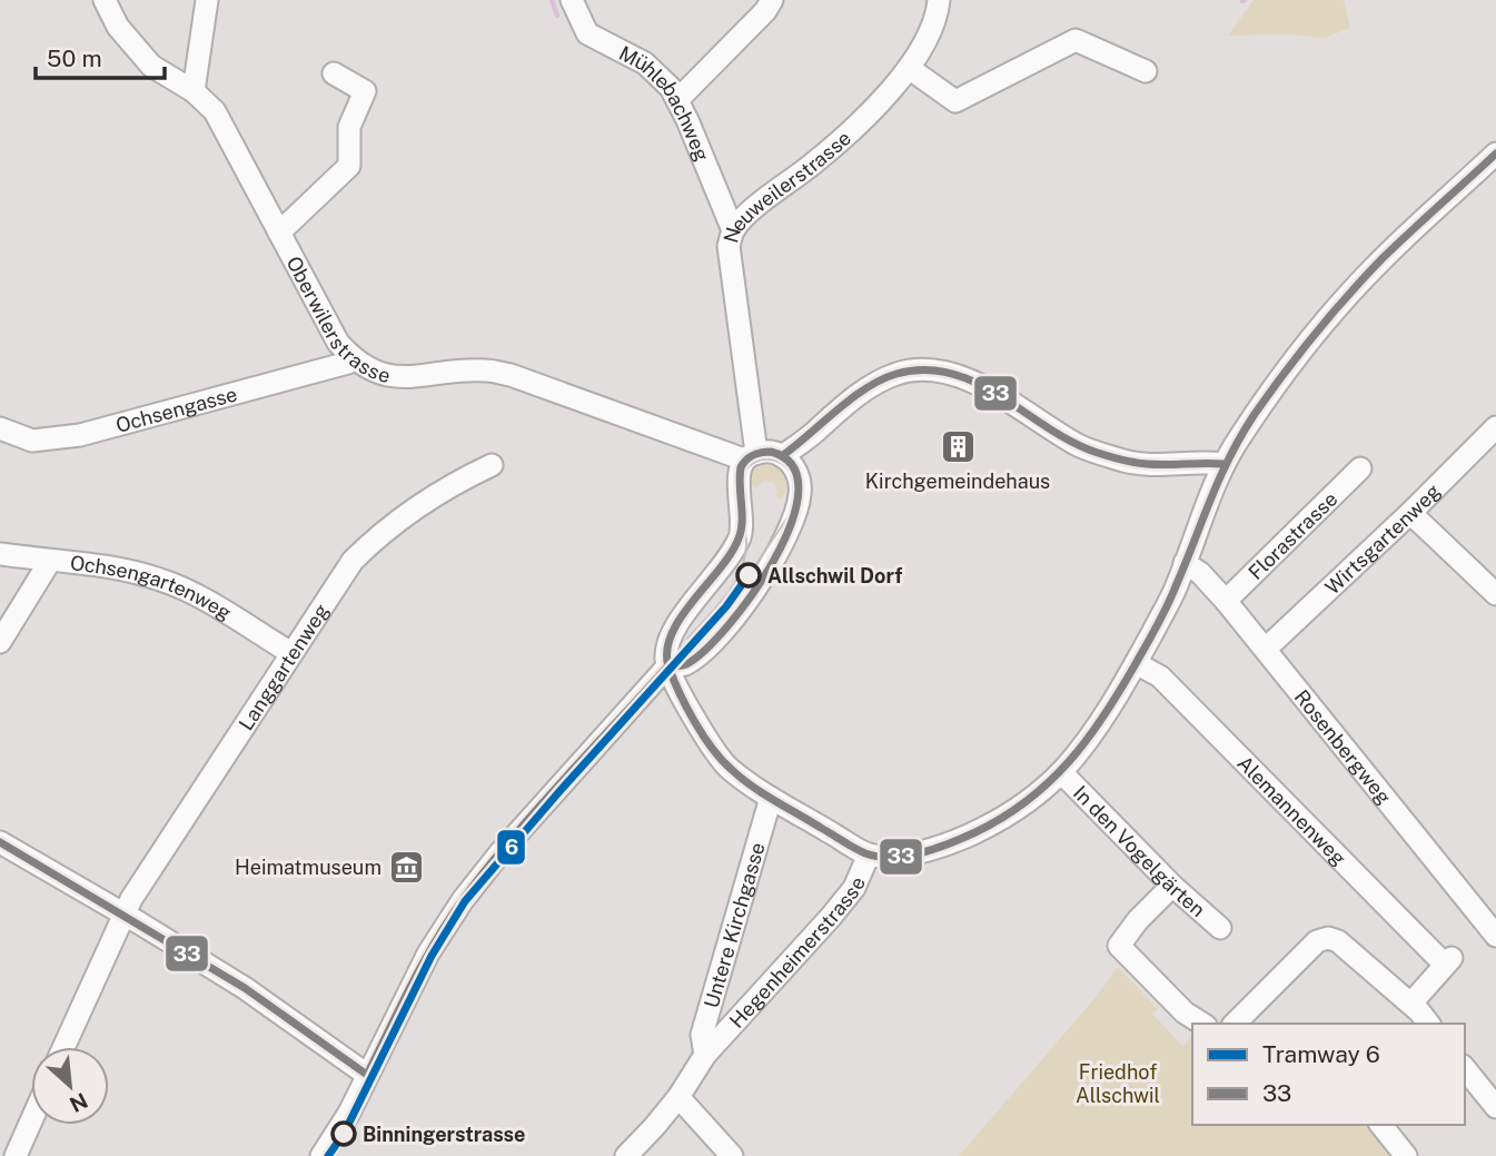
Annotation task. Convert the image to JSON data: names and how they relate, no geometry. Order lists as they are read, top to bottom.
{
  "streets": {
    "street": [
      "Mühlebachweg",
      "Neuweilerstrasse",
      "Oberwilerstrasse",
      "Ochsengasse",
      "Florastrasse",
      "Wirtsgartenweg",
      "Ochsengartenweg",
      "Langgartenweg",
      "Rosenbergweg",
      "Alemannenweg",
      "In den Vogelgärten",
      "Untere Kirchgasse",
      "Hegenheimerstrasse"
    ]
  },
  "crossings": [
    ["Mühlebachweg", "Neuweilerstrasse"],
    ["Neuweilerstrasse", "Oberwilerstrasse"],
    ["Neuweilerstrasse", "Hegenheimerstrasse"],
    ["Oberwilerstrasse", "Ochsengasse"],
    ["Florastrasse", "Rosenbergweg"],
    ["Wirtsgartenweg", "Rosenbergweg"],
    ["Ochsengartenweg", "Langgartenweg"],
    ["Untere Kirchgasse", "Hegenheimerstrasse"]
  ],
  "parks": ["Friedhof Allschwil"],
  "places": {
    "building": ["Kirchgemeindehaus"],
    "other": ["Allschwil Dorf", "Binningerstrasse"],
    "museum": ["Heimatmuseum"]
  },
  "lines": ["transit line 33", "tram line 6"],
  "legend": ["Tramway 6", "33"],
  "scale_bar": "50 m",
  "north": "bottom right"
}
